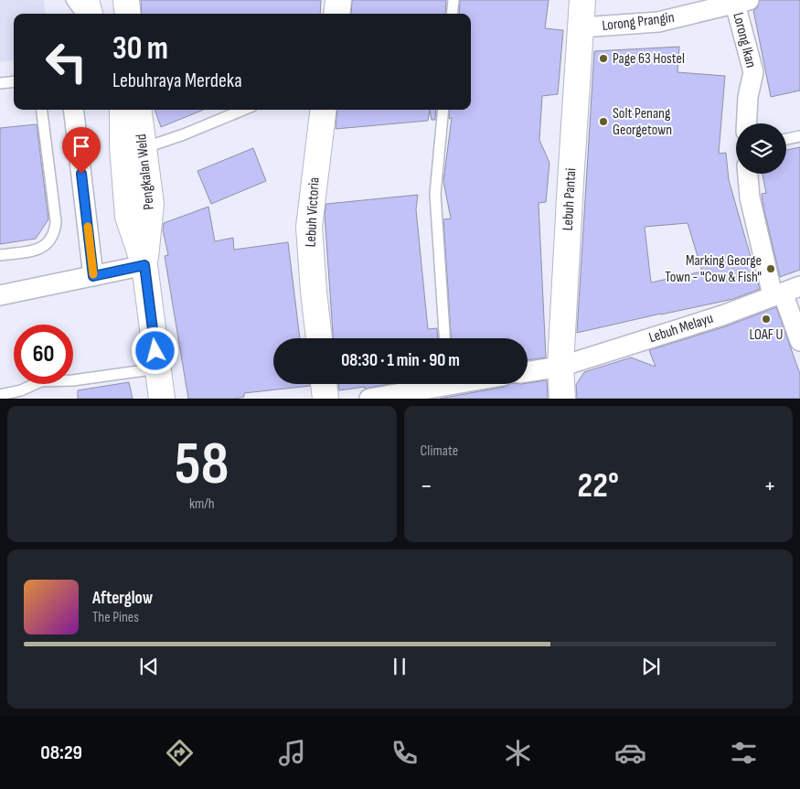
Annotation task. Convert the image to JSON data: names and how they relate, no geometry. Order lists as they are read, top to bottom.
{
  "streets": {
    "street": [
      "Lorong Prangin",
      "Lorong Ikan",
      "Pengkalan Weld",
      "Lebuh Pantai",
      "Lebuh Victoria",
      "Lebuh Melayu"
    ]
  },
  "crossings": [
    ["Lorong Prangin", "Lorong Ikan"],
    ["Lorong Prangin", "Lebuh Pantai"],
    ["Lebuh Pantai", "Lebuh Melayu"]
  ],
  "places": [
    "Page 63 Hostel",
    "Solt Penang Georgetown",
    "Marking George Town - \"Cow & Fish\"",
    "LOAF U"
  ],
  "page": {
    "turn": ["30 m", "Lebuhraya Merdeka"],
    "limit": "60",
    "trip": "08:30 · 1 min · 90 m",
    "tile": [
      ["58", "km/h"],
      "Climate"
    ],
    "heat": ["−", "22°", "+"],
    "song": ["Afterglow", "The Pines"],
    "tabs": "08:29"
  }
}
